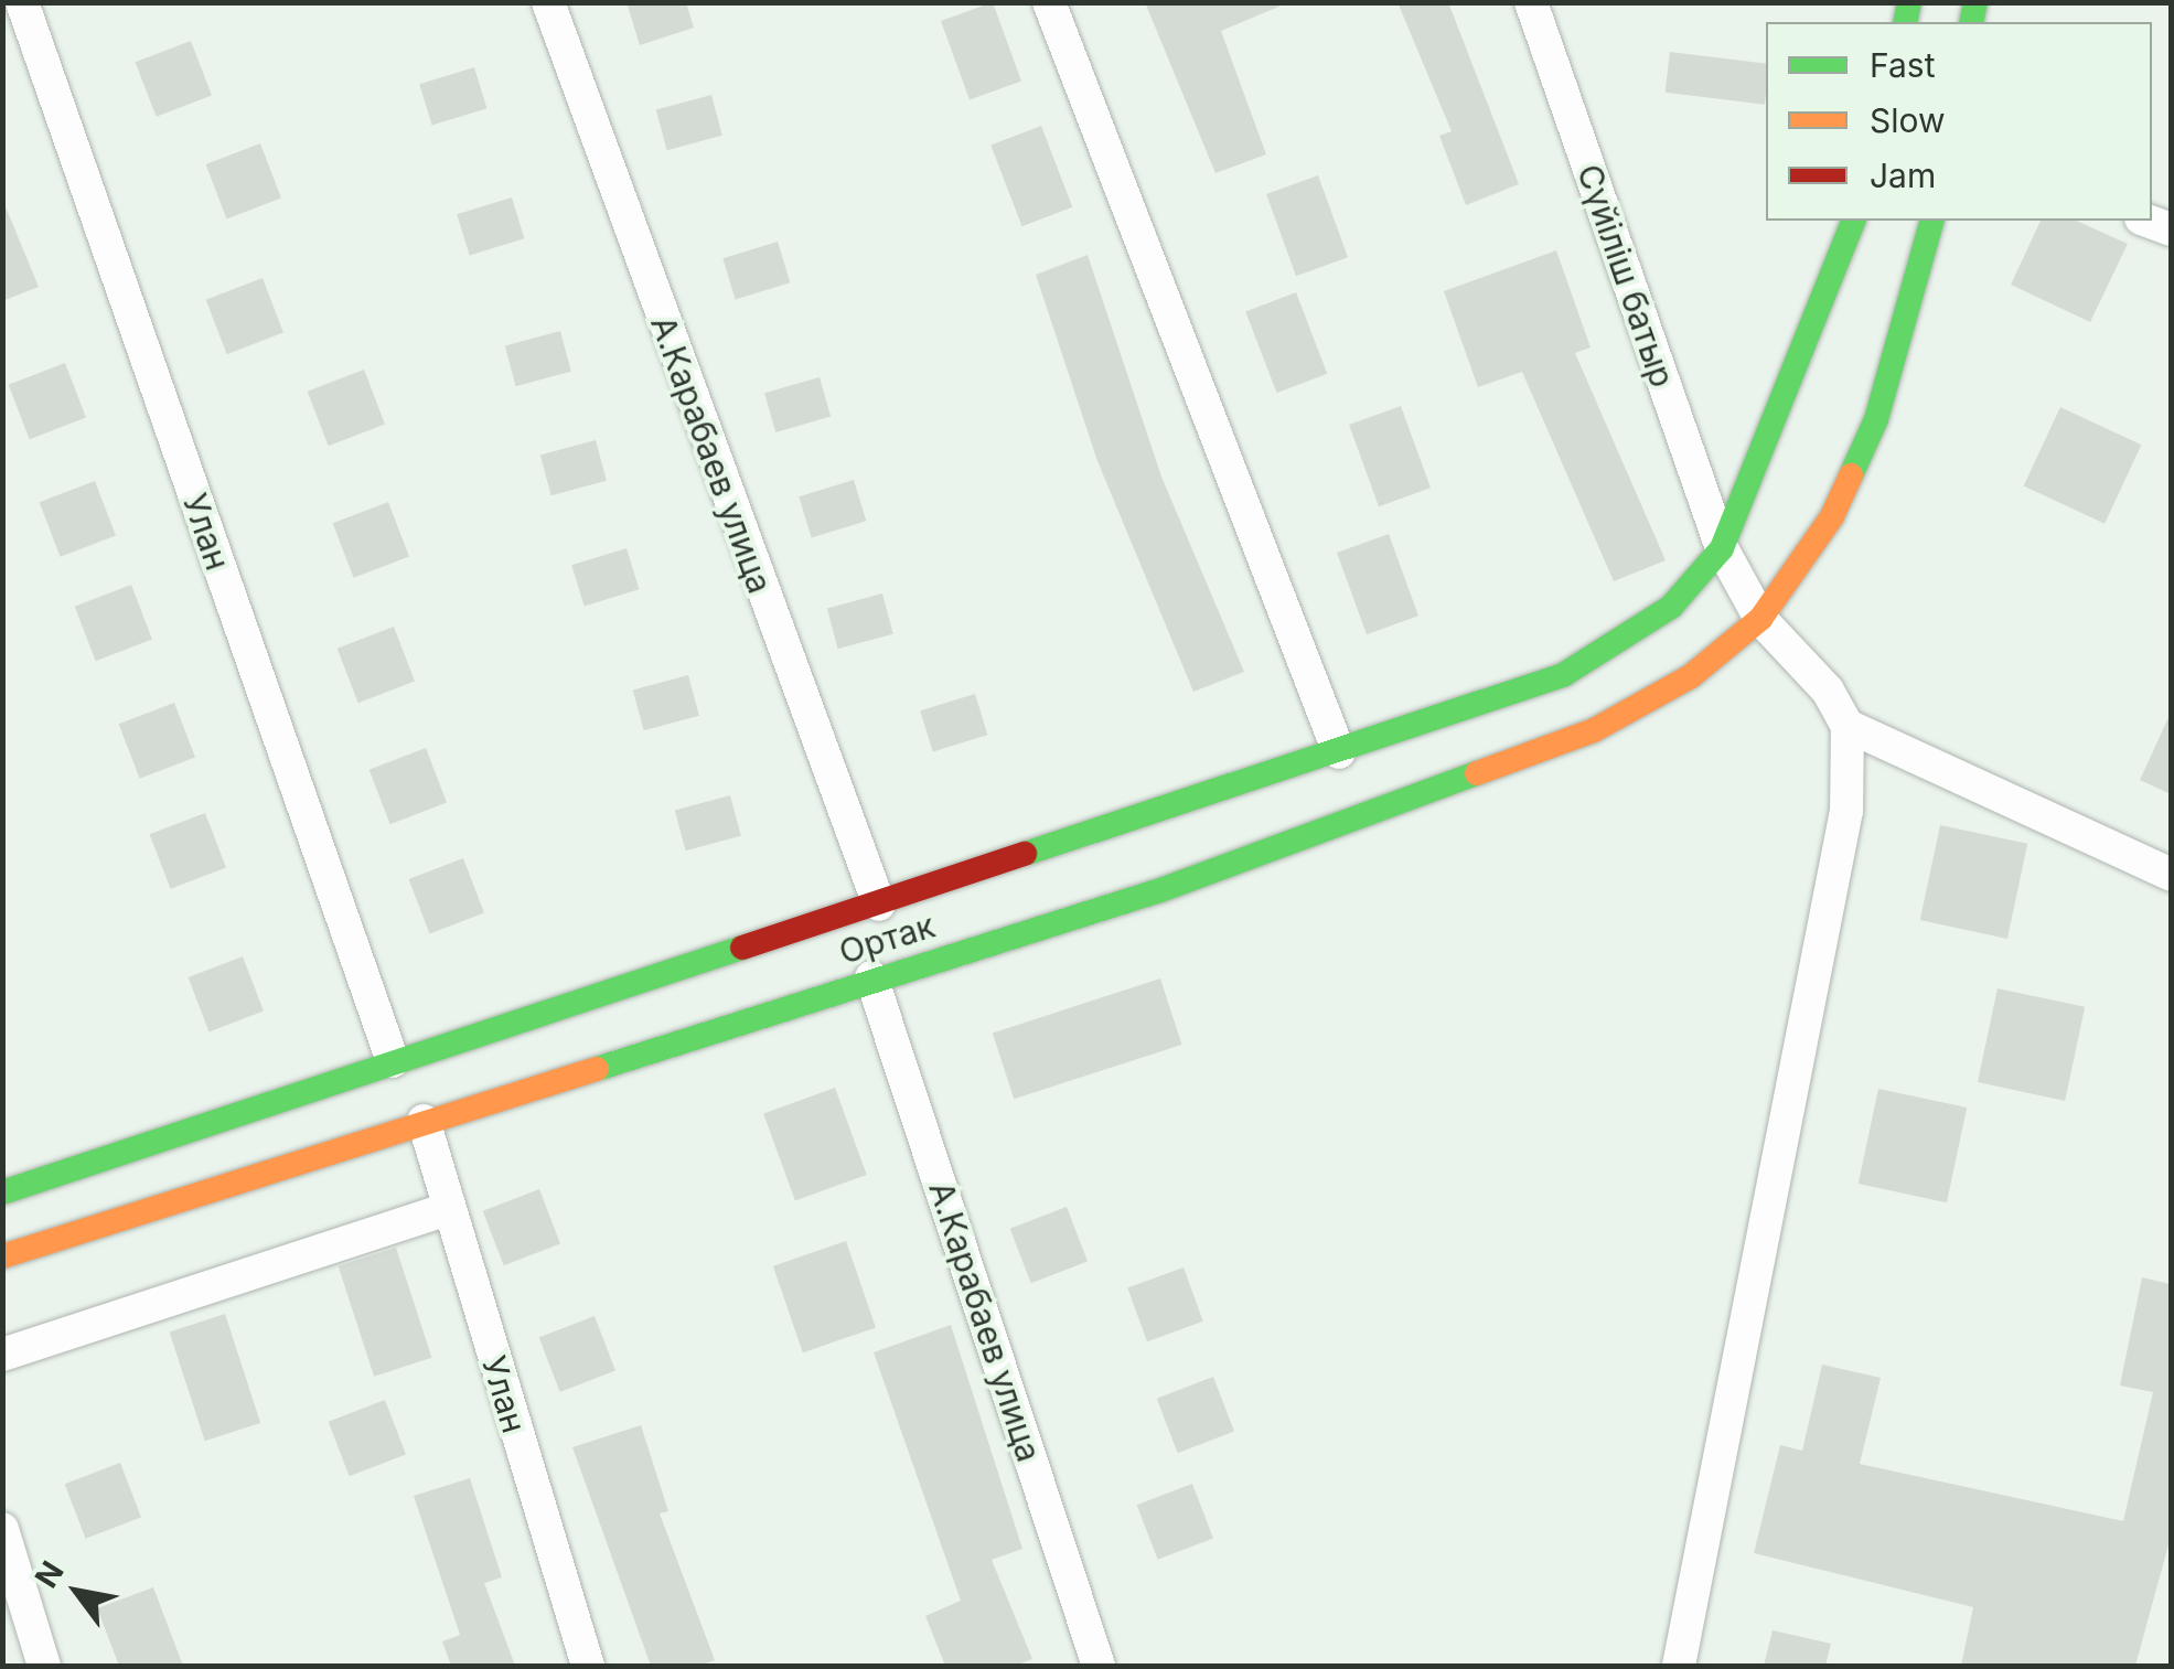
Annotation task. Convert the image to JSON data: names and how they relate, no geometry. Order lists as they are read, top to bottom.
{
  "streets": {
    "street": [
      "Сүйіліш батыр",
      "А.Карабаев улица",
      "Улан",
      "Ортак"
    ]
  },
  "crossings": [
    ["Сүйіліш батыр", "Ортак"],
    ["А.Карабаев улица", "Ортак"],
    ["Улан", "Ортак"]
  ],
  "legend": ["Fast", "Slow", "Jam"],
  "north": "top left"
}
